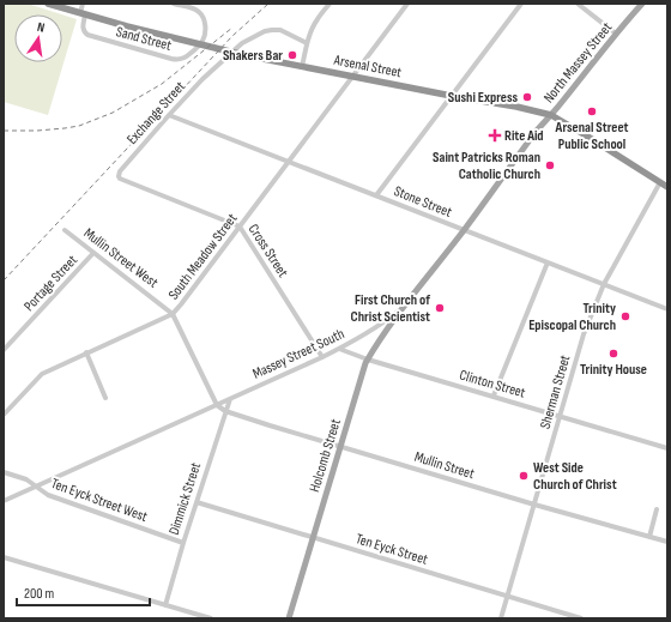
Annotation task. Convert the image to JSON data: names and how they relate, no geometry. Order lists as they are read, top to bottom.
{
  "streets": {
    "highway": ["Arsenal Street"],
    "main road": ["North Massey Street", "Massey Street South", "Holcomb Street"],
    "street": [
      "Sand Street",
      "Exchange Street",
      "Stone Street",
      "Cross Street",
      "South Meadow Street",
      "Mullin Street West",
      "Portage Street",
      "Clinton Street",
      "Sherman Street",
      "Mullin Street",
      "Dimmick Street",
      "Ten Eyck Street West",
      "Ten Eyck Street"
    ]
  },
  "crossings": [
    ["Sand Street", "Arsenal Street"],
    ["North Massey Street", "Arsenal Street"],
    ["North Massey Street", "Massey Street South"],
    ["Arsenal Street", "South Meadow Street"],
    ["Arsenal Street", "Massey Street South"],
    ["Arsenal Street", "Sherman Street"],
    ["Exchange Street", "Stone Street"],
    ["Exchange Street", "Cross Street"],
    ["Stone Street", "South Meadow Street"],
    ["Stone Street", "Massey Street South"],
    ["Stone Street", "Sherman Street"],
    ["Cross Street", "South Meadow Street"],
    ["Cross Street", "Massey Street South"],
    ["South Meadow Street", "Mullin Street West"],
    ["Mullin Street West", "Portage Street"],
    ["Mullin Street West", "Massey Street South"],
    ["Mullin Street West", "Mullin Street"],
    ["Massey Street South", "Clinton Street"],
    ["Massey Street South", "Holcomb Street"],
    ["Massey Street South", "Mullin Street"],
    ["Massey Street South", "Dimmick Street"],
    ["Massey Street South", "Ten Eyck Street West"],
    ["Clinton Street", "Sherman Street"],
    ["Clinton Street", "Holcomb Street"],
    ["Sherman Street", "Mullin Street"],
    ["Sherman Street", "Ten Eyck Street"],
    ["Holcomb Street", "Mullin Street"],
    ["Holcomb Street", "Ten Eyck Street"],
    ["Mullin Street", "Dimmick Street"],
    ["Dimmick Street", "Ten Eyck Street West"],
    ["Dimmick Street", "Ten Eyck Street"]
  ],
  "places": {
    "other": [
      "Shakers Bar",
      "Sushi Express",
      "Arsenal Street Public School",
      "Saint Patricks Roman Catholic Church",
      "First Church of Christ Scientist",
      "Trinity Episcopal Church",
      "Trinity House",
      "West Side Church of Christ"
    ],
    "health": ["Rite Aid"]
  },
  "scale_bar": "200 m",
  "north": "top"
}
